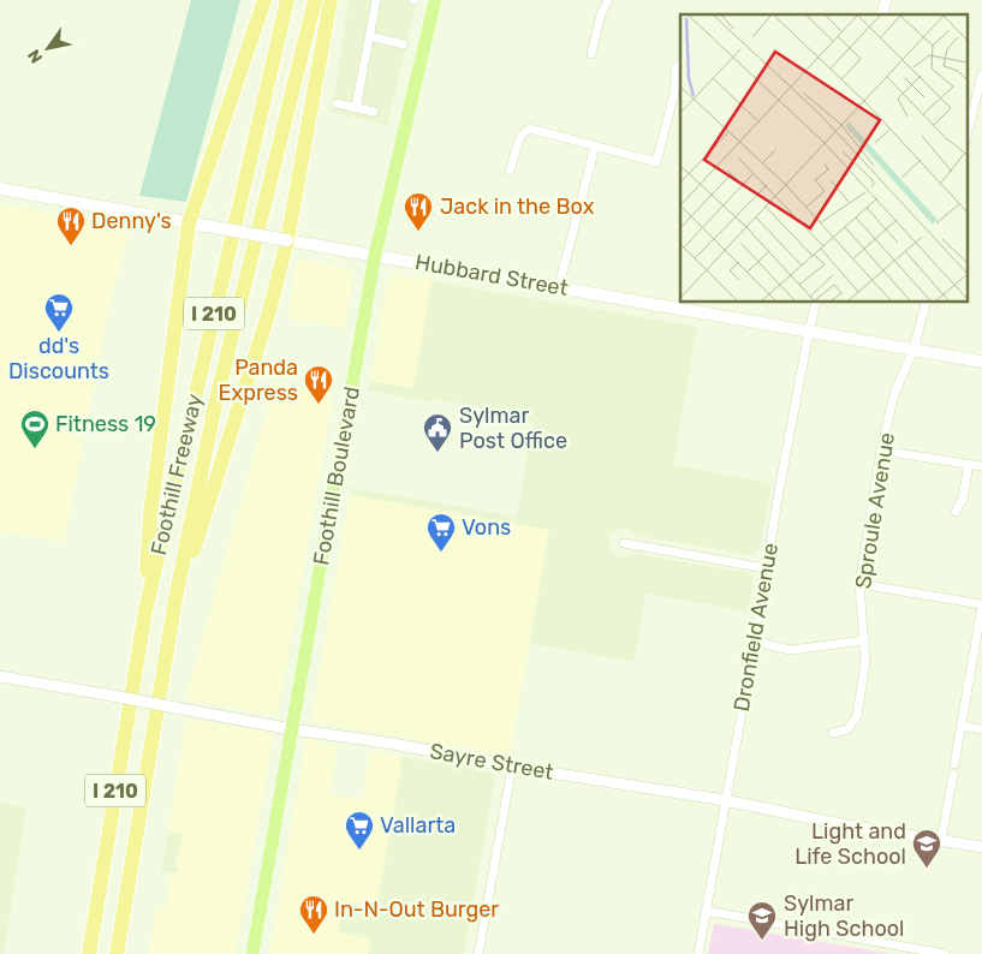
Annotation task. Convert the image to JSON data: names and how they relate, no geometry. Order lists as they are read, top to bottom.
{
  "streets": {
    "highway": ["I 210", "Foothill Freeway"],
    "main road": ["Hubbard Street", "Foothill Boulevard"],
    "street": ["Sproule Avenue", "Dronfield Avenue", "Sayre Street"]
  },
  "crossings": [
    ["Hubbard Street", "Foothill Boulevard"],
    ["Hubbard Street", "Sproule Avenue"],
    ["Hubbard Street", "Dronfield Avenue"],
    ["Foothill Boulevard", "Sayre Street"],
    ["Dronfield Avenue", "Sayre Street"]
  ],
  "places": {
    "restaurant": [
      "Jack in the Box",
      "Denny's",
      "Panda Express",
      "In-N-Out Burger"
    ],
    "supermarket": ["dd's Discounts", "Vons", "Vallarta"],
    "sports": ["Fitness 19"],
    "public building": ["Sylmar Post Office"],
    "school or university": ["Light and Life School", "Sylmar High School"]
  },
  "north": "bottom left"
}
